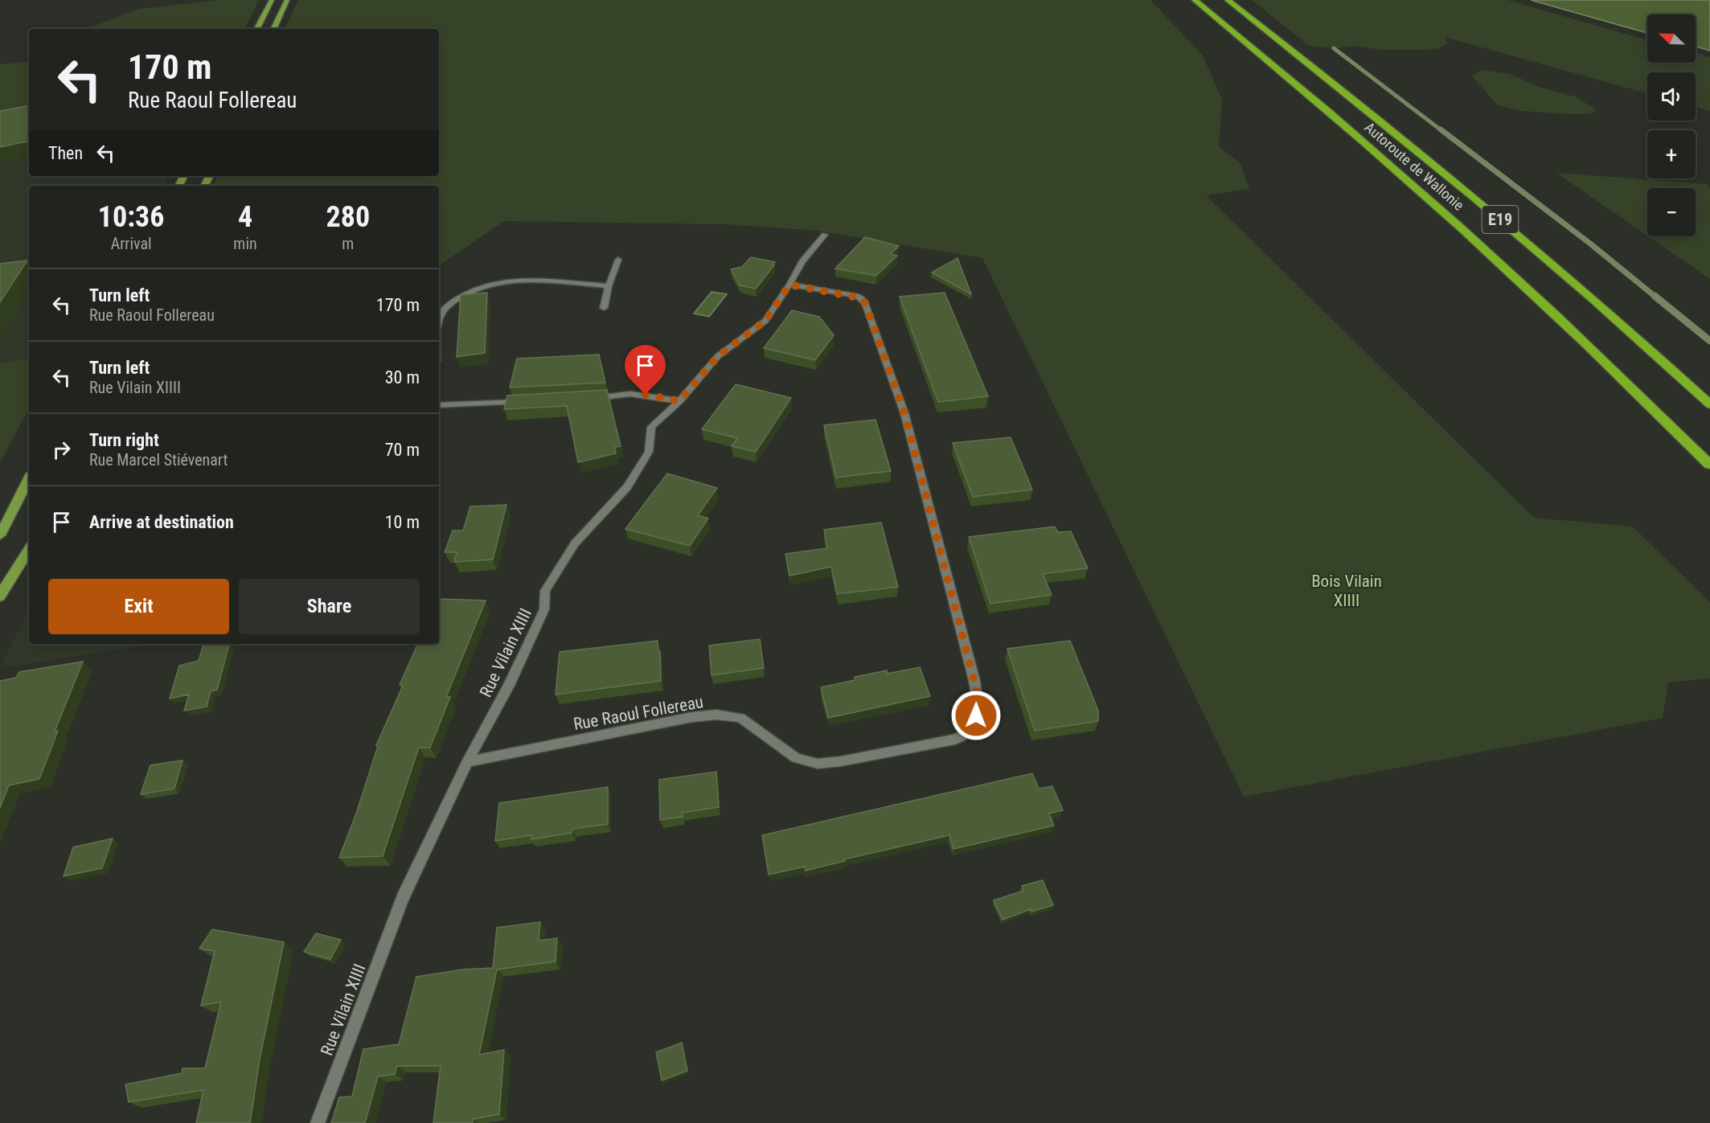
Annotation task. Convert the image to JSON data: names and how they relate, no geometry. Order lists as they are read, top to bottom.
{
  "streets": {
    "highway": ["Autoroute de Wallonie", "E19"],
    "street": ["Rue Vilain XIIII", "Rue Raoul Follereau"]
  },
  "crossings": [
    ["Rue Vilain XIIII", "Rue Raoul Follereau"]
  ],
  "parks": ["Bois Vilain XIIII"],
  "north": "top left",
  "page": {
    "map_buttons": ["+", "−"],
    "turn": ["170 m", "Rue Raoul Follereau"],
    "then": "Then",
    "eta": [
      "10:36",
      "Arrival",
      "4",
      "min",
      "280",
      "m"
    ],
    "list": [
      {
        "name": "Turn left",
        "note": "Rue Raoul Follereau",
        "value": "170 m"
      },
      {
        "name": "Turn left",
        "note": "Rue Vilain XIIII",
        "value": "30 m"
      },
      {
        "name": "Turn right",
        "note": "Rue Marcel Stiévenart",
        "value": "70 m"
      },
      {
        "name": "Arrive at destination",
        "value": "10 m"
      }
    ],
    "buttons": ["Exit", "Share"]
  }
}
